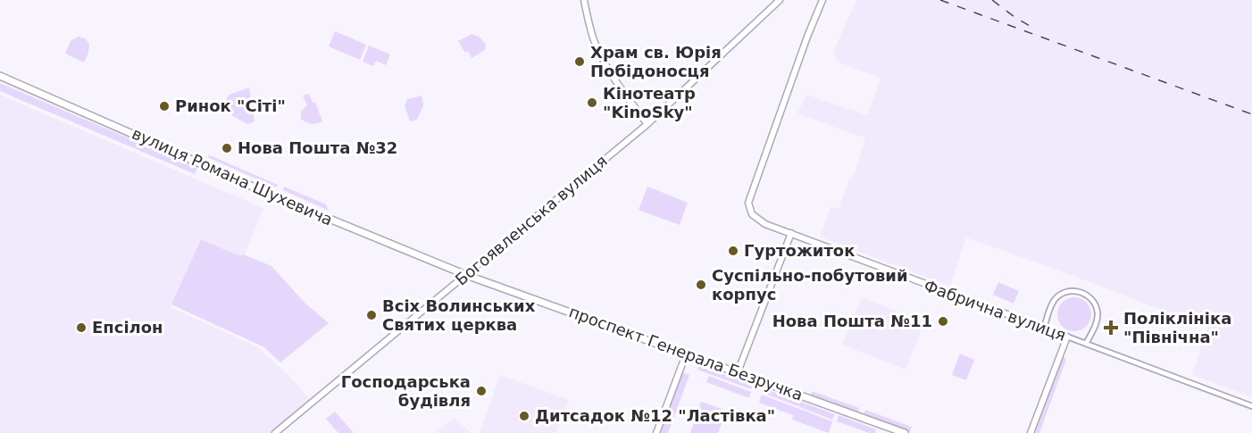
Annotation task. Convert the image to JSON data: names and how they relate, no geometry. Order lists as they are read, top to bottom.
{
  "streets": {
    "main road": ["вулиця Романа Шухевича", "проспект Генерала Безручка"],
    "street": ["Богоявленська вулиця", "Фабрична вулиця"]
  },
  "crossings": [
    ["вулиця Романа Шухевича", "Богоявленська вулиця"],
    ["вулиця Романа Шухевича", "проспект Генерала Безручка"],
    ["Богоявленська вулиця", "проспект Генерала Безручка"]
  ],
  "places": {
    "other": [
      "Храм св. Юрія Побідоносця",
      "Кінотеатр \"KinoSky\"",
      "Ринок \"Сіті\"",
      "Нова Пошта №32",
      "Гуртожиток",
      "Суспільно-побутовий корпус",
      "Всіх Волинських Святих церква",
      "Нова Пошта №11",
      "Епсілон",
      "Господарська будівля",
      "Дитсадок №12 \"Ластівка\""
    ],
    "health": ["Поліклініка \"Північна\""]
  }
}
